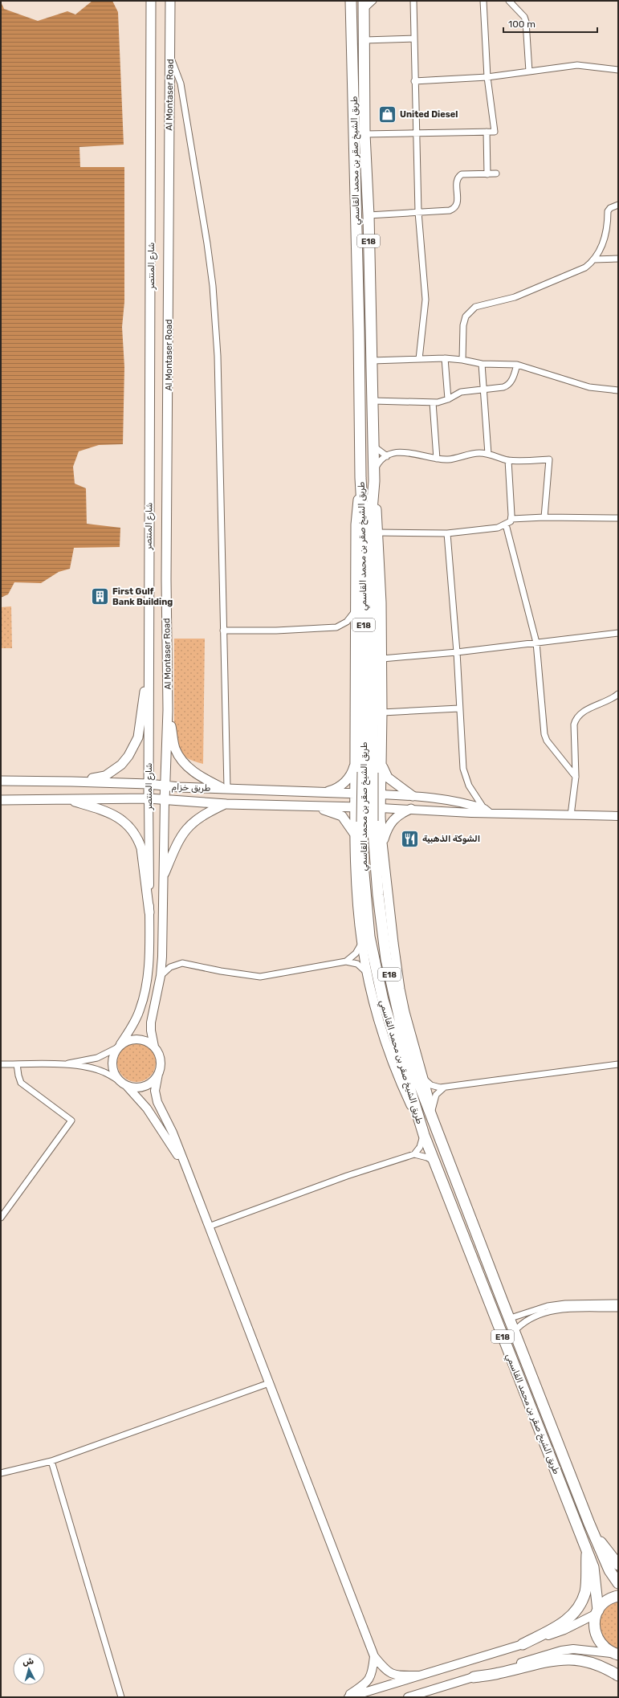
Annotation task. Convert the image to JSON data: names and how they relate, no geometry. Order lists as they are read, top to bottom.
{
  "streets": {
    "highway": ["طريق الشيخ صقر بن محمد القاسمي", "E18"],
    "main road": ["Al Montaser Road", "شارع المنتصر", "طريق خزام"]
  },
  "crossings": [
    ["Al Montaser Road", "شارع المنتصر"],
    ["شارع المنتصر", "طريق خزام"]
  ],
  "places": {
    "shop": ["United Diesel"],
    "building": ["First Gulf Bank Building"],
    "restaurant": ["الشوكة الذهبية"]
  },
  "scale_bar": "100 m",
  "north": "top"
}
